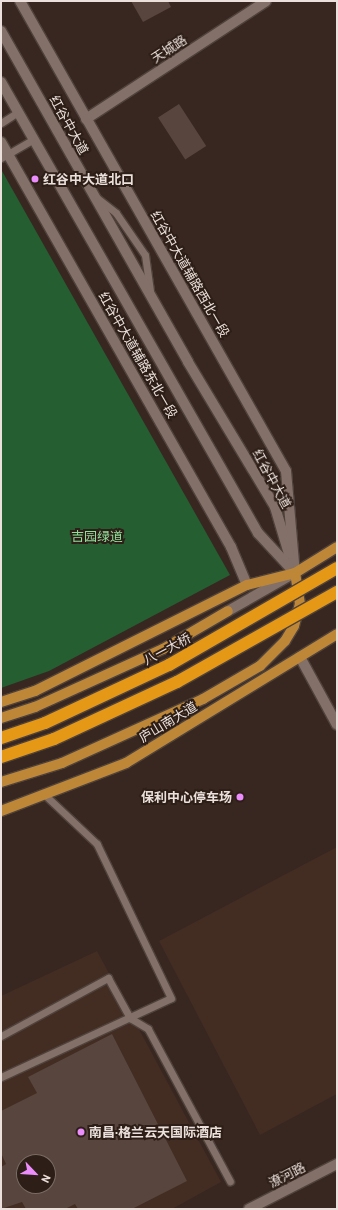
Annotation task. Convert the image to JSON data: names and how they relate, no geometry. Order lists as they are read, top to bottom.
{
  "streets": {
    "highway": ["八一大桥"],
    "main road": ["庐山南大道"],
    "street": [
      "天城路",
      "红谷中大道",
      "红谷中大道辅路西北一段",
      "红谷中大道辅路东北一段",
      "潦河路"
    ]
  },
  "crossings": [
    ["天城路", "红谷中大道辅路西北一段"],
    ["红谷中大道", "红谷中大道辅路西北一段"]
  ],
  "parks": ["吉园绿道"],
  "places": ["红谷中大道北口", "保利中心停车场", "南昌·格兰云天国际酒店"],
  "north": "bottom right"
}
